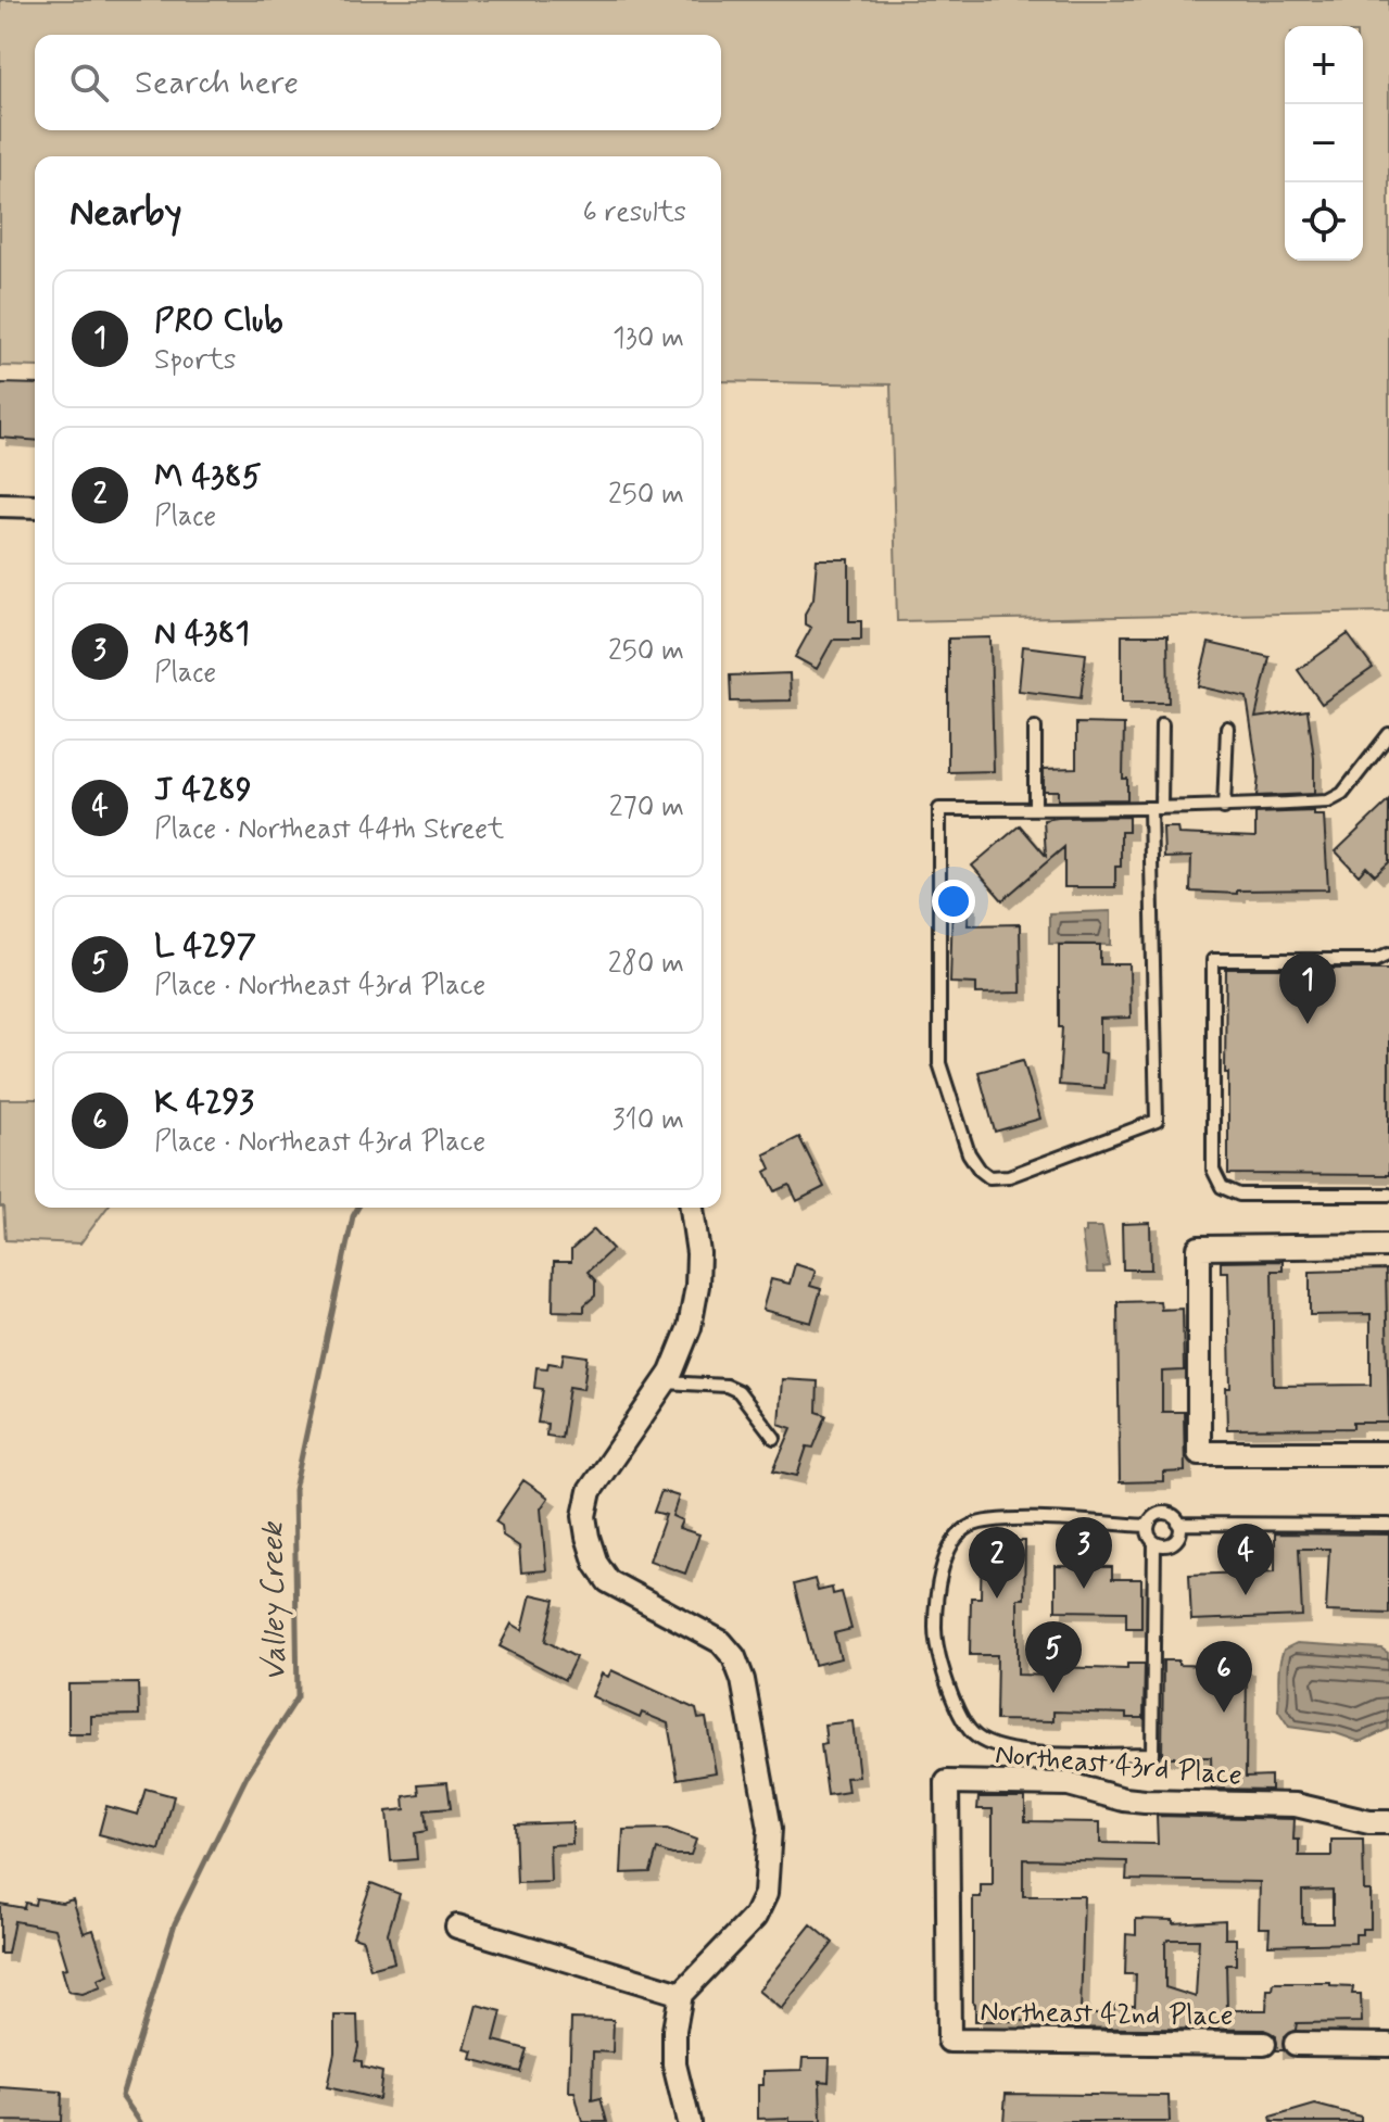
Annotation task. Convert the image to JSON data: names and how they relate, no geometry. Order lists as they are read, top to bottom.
{
  "streets": {
    "street": ["Northeast 43rd Place", "Northeast 42nd Place"]
  },
  "crossings": [
    ["Northeast 43rd Place", "Northeast 42nd Place"]
  ],
  "water": ["Valley Creek"],
  "page": {
    "map_buttons": ["+", "−"],
    "search": "Search here",
    "heading": ["Nearby", "6 results"],
    "list": [
      {
        "mark": "1",
        "name": "PRO Club",
        "note": "Sports",
        "value": "130 m"
      },
      {
        "mark": "2",
        "name": "M 4385",
        "note": "Place",
        "value": "250 m"
      },
      {
        "mark": "3",
        "name": "N 4381",
        "note": "Place",
        "value": "250 m"
      },
      {
        "mark": "4",
        "name": "J 4289",
        "note": "Place · Northeast 44th Street",
        "value": "270 m"
      },
      {
        "mark": "5",
        "name": "L 4297",
        "note": "Place · Northeast 43rd Place",
        "value": "280 m"
      },
      {
        "mark": "6",
        "name": "K 4293",
        "note": "Place · Northeast 43rd Place",
        "value": "310 m"
      }
    ],
    "pins": [
      "1",
      "3",
      "4",
      "2",
      "5",
      "6"
    ]
  }
}
